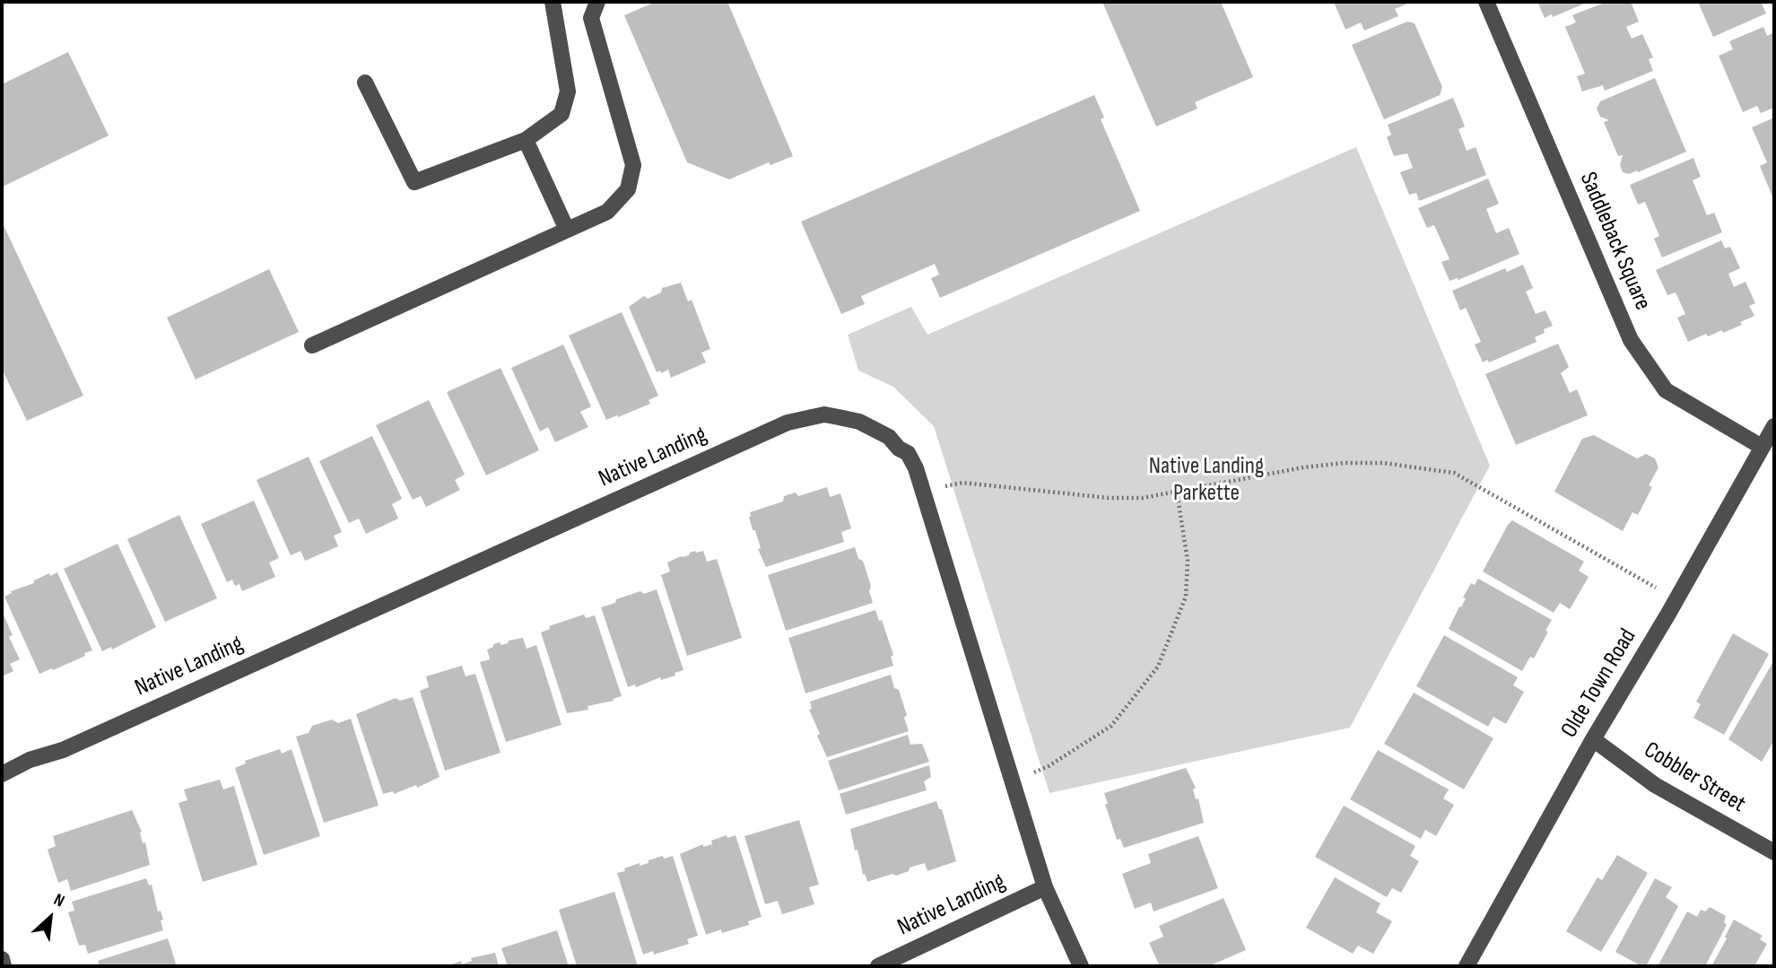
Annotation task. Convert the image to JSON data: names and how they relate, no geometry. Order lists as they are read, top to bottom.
{
  "streets": {
    "street": [
      "Saddleback Square",
      "Native Landing",
      "Olde Town Road",
      "Cobbler Street"
    ]
  },
  "crossings": [
    ["Saddleback Square", "Olde Town Road"],
    ["Olde Town Road", "Cobbler Street"]
  ],
  "parks": ["Native Landing Parkette"],
  "north": "top right"
}
